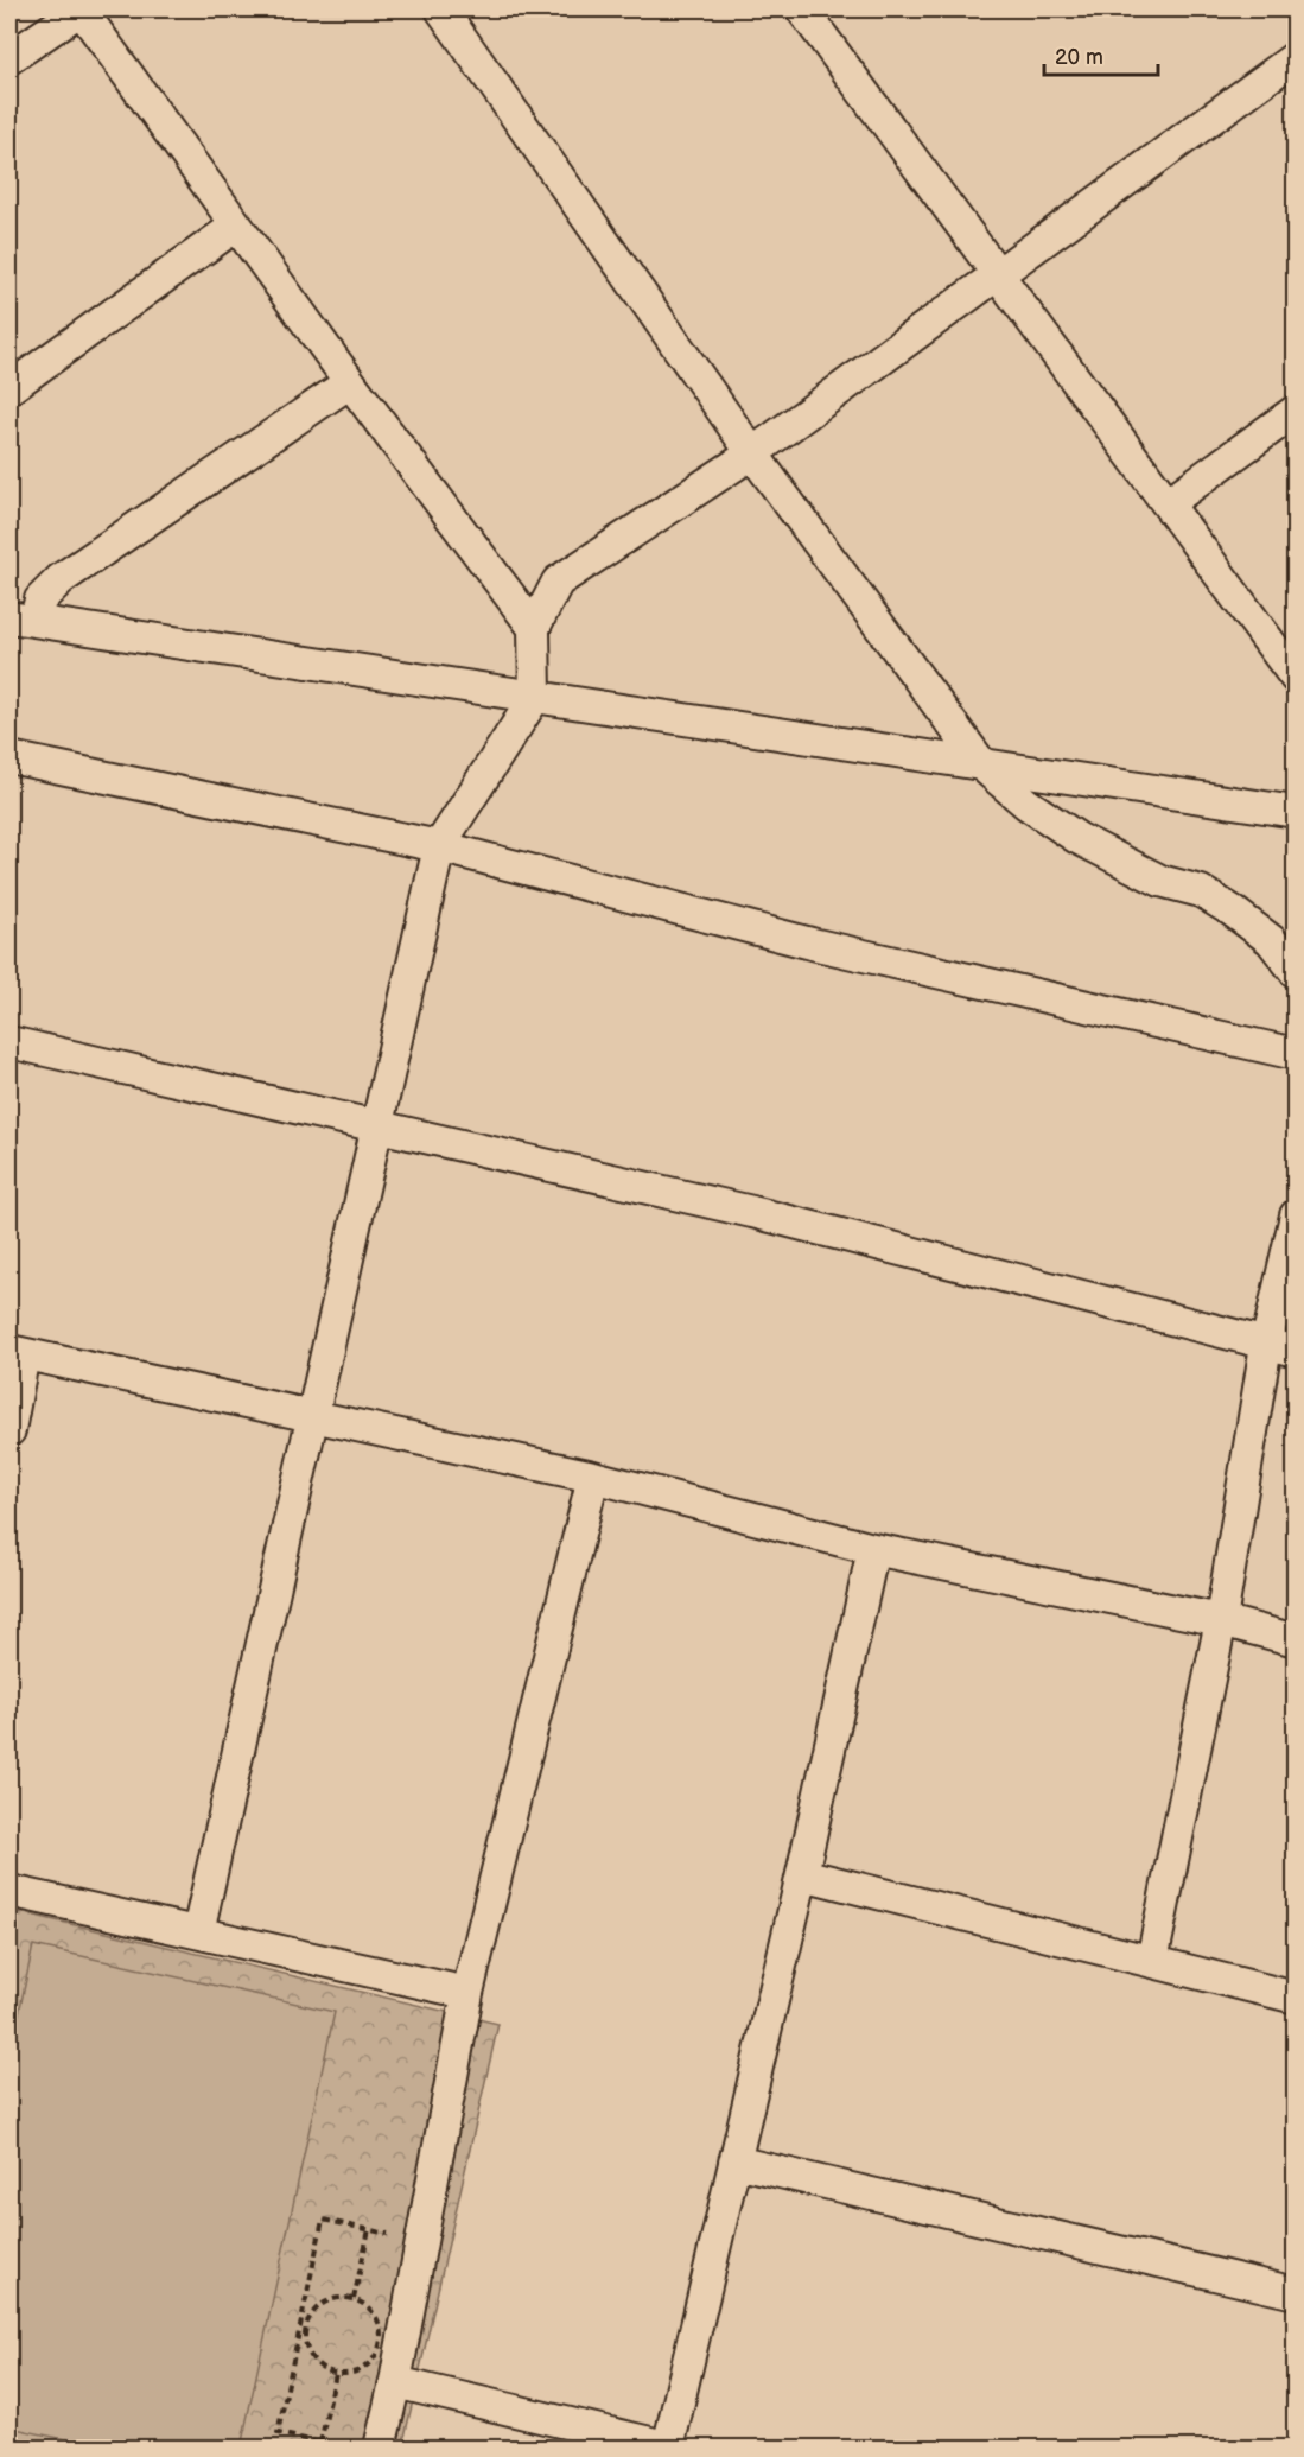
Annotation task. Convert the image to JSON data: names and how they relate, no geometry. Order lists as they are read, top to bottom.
{
  "scale_bar": "20 m"
}
